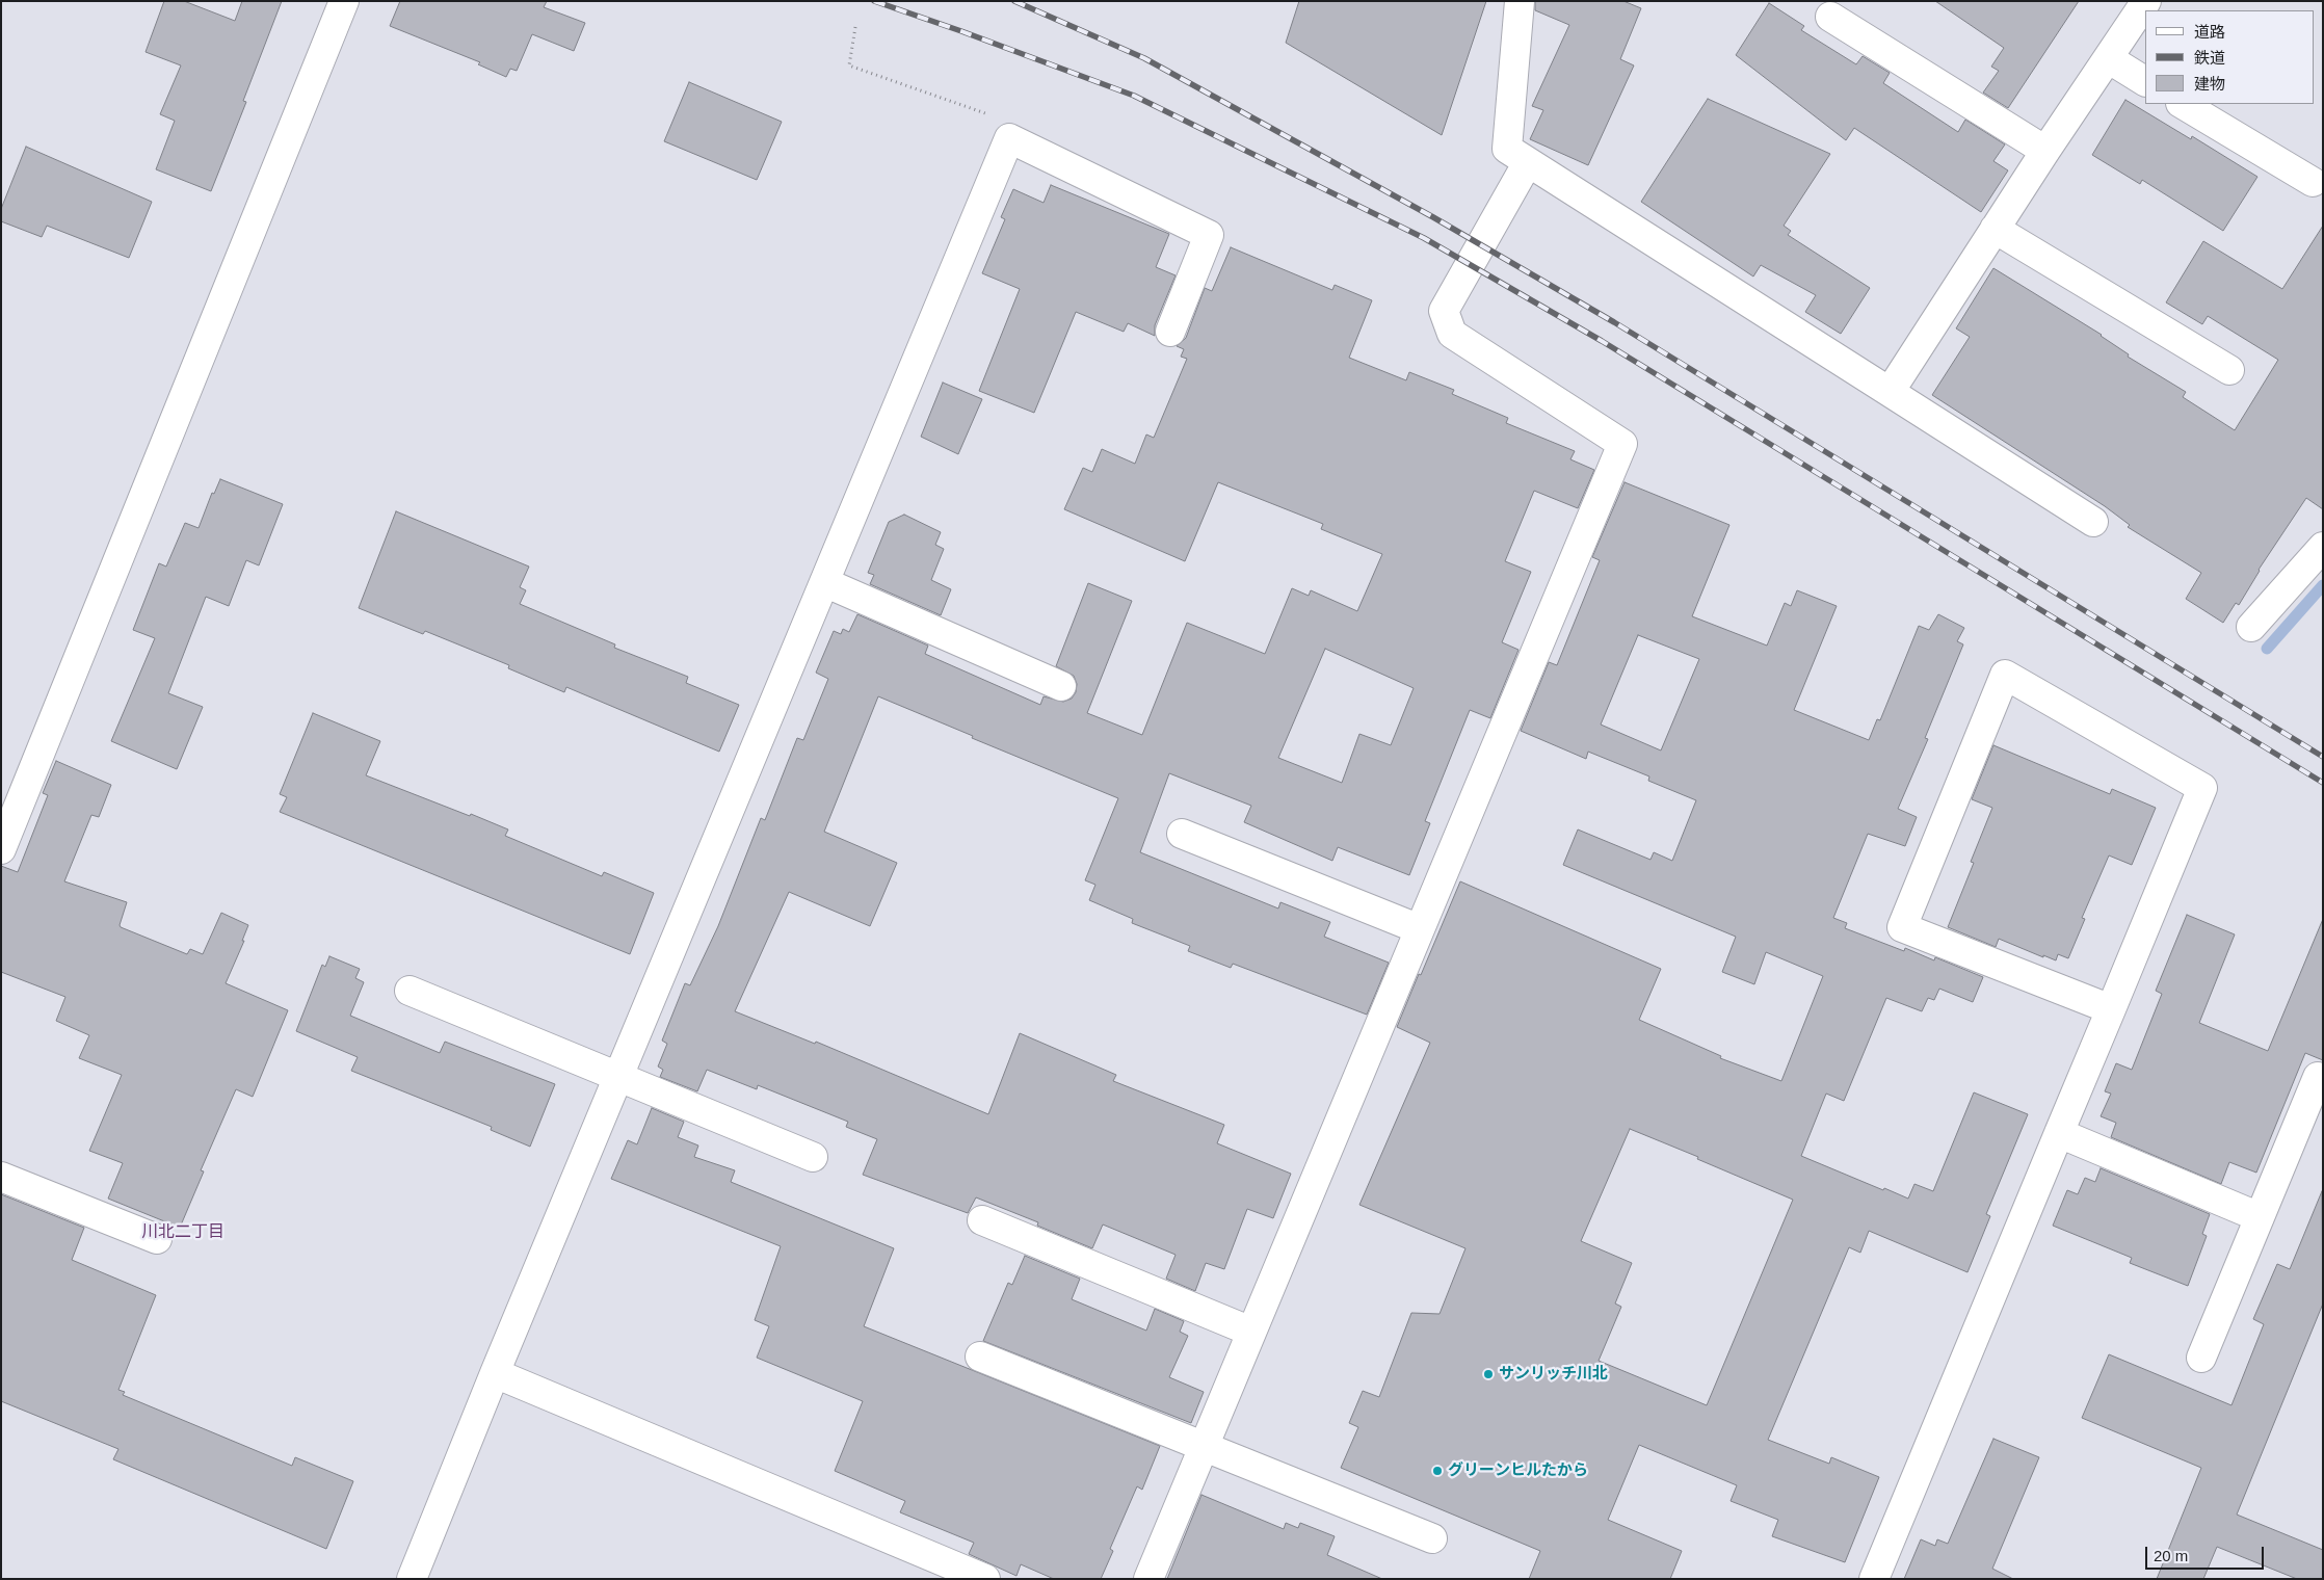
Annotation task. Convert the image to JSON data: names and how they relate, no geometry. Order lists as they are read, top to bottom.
{
  "districts": ["川北二丁目"],
  "places": ["サンリッチ川北", "グリーンヒルたから"],
  "legend": ["道路", "鉄道", "建物"],
  "scale_bar": "20 m"
}
